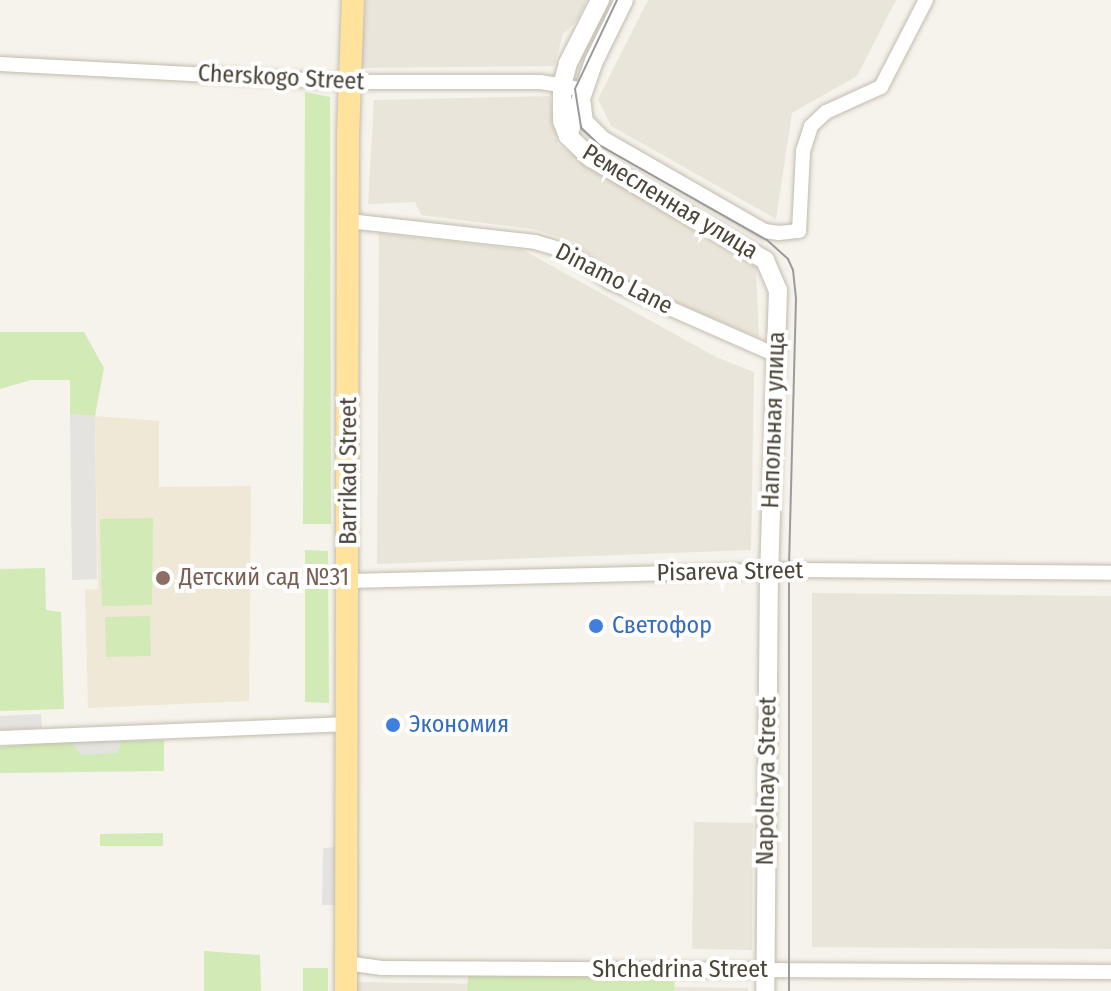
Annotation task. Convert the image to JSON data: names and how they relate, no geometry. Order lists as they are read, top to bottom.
{
  "streets": {
    "main road": ["Barrikad Street"],
    "street": [
      "Cherskogo Street",
      "Ремесленная улица",
      "Dinamo Lane",
      "Напольная улица",
      "Pisareva Street",
      "Napolnaya Street",
      "Shchedrina Street"
    ]
  },
  "crossings": [
    ["Cherskogo Street", "Ремесленная улица"],
    ["Cherskogo Street", "Barrikad Street"],
    ["Ремесленная улица", "Напольная улица"],
    ["Dinamo Lane", "Напольная улица"],
    ["Dinamo Lane", "Barrikad Street"],
    ["Напольная улица", "Pisareva Street"],
    ["Напольная улица", "Napolnaya Street"],
    ["Barrikad Street", "Pisareva Street"],
    ["Barrikad Street", "Shchedrina Street"],
    ["Pisareva Street", "Napolnaya Street"],
    ["Napolnaya Street", "Shchedrina Street"]
  ],
  "places": ["Детский сад №31", "Светофор", "Экономия"]
}
